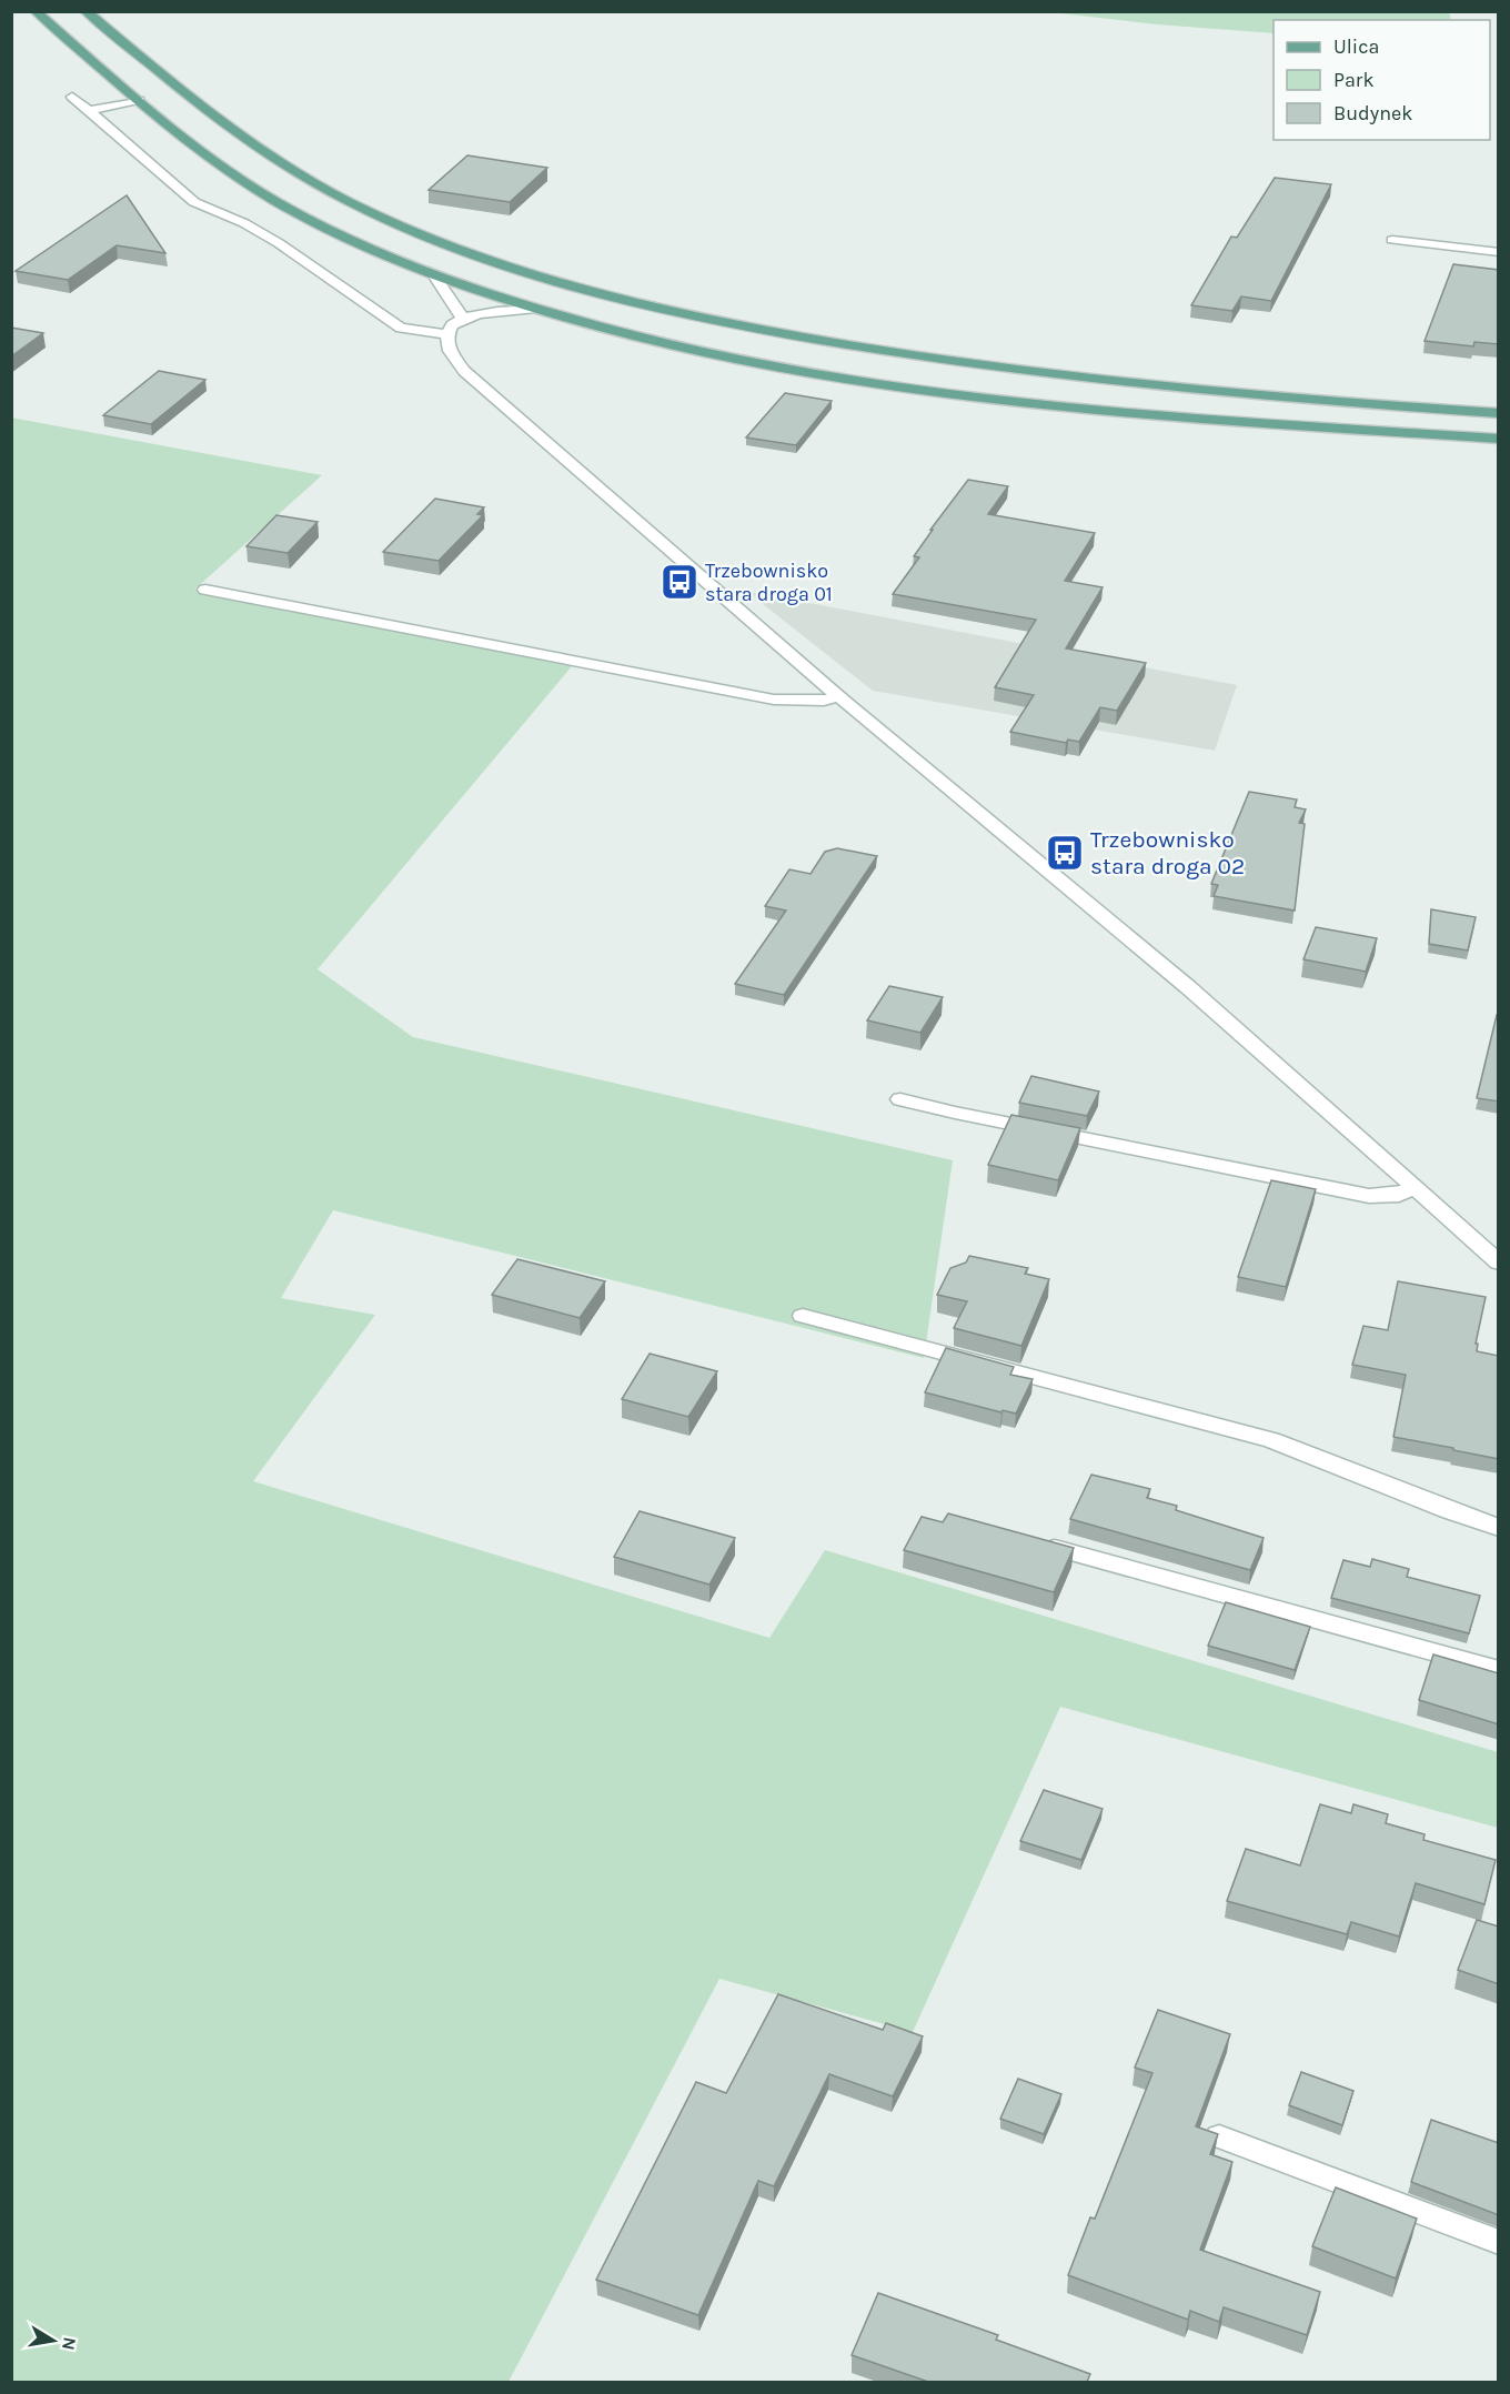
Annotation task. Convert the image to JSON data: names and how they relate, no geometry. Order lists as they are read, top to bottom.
{
  "places": {
    "bus stop": ["Trzebownisko stara droga 01", "Trzebownisko stara droga 02"]
  },
  "legend": ["Ulica", "Park", "Budynek"],
  "north": "right"
}
